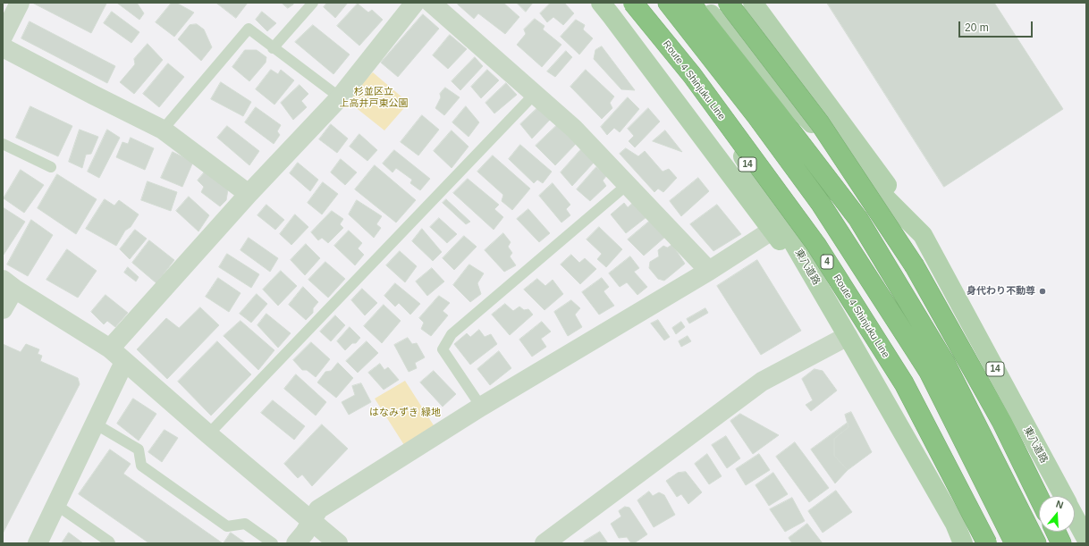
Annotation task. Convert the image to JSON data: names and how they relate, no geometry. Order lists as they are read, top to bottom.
{
  "streets": {
    "highway": ["Route 4 Shinjuku Line", "4"],
    "main road": ["14", "東八道路"]
  },
  "crossings": [
    ["Route 4 Shinjuku Line", "東八道路"]
  ],
  "parks": ["杉並区立 上高井戸東公園", "はなみずき 緑地"],
  "places": ["身代わり不動尊"],
  "scale_bar": "20 m",
  "north": "top"
}
